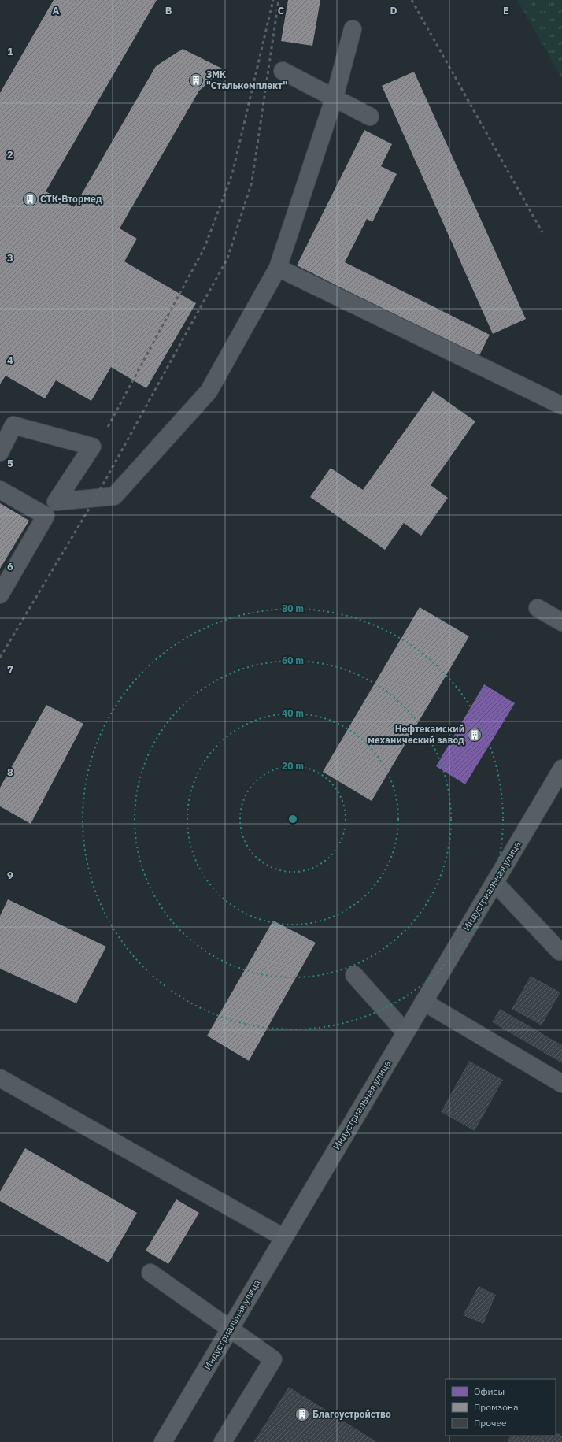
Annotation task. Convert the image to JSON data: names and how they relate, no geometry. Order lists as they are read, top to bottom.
{
  "streets": {
    "main road": ["Индустриальная улица"]
  },
  "places": {
    "building": [
      "ЗМК \"Сталькомплект\"",
      "СТК-Втормед",
      "Нефтекамский механический завод",
      "Благоустройство"
    ]
  },
  "legend": ["Офисы", "Промзона", "Прочее"],
  "grid": {
    "columns": [
      "A",
      "B",
      "C",
      "D",
      "E"
    ],
    "rows": [
      "1",
      "2",
      "3",
      "4",
      "5",
      "6",
      "7",
      "8",
      "9"
    ]
  },
  "rings": [
    "80 m",
    "60 m",
    "40 m",
    "20 m"
  ]
}
